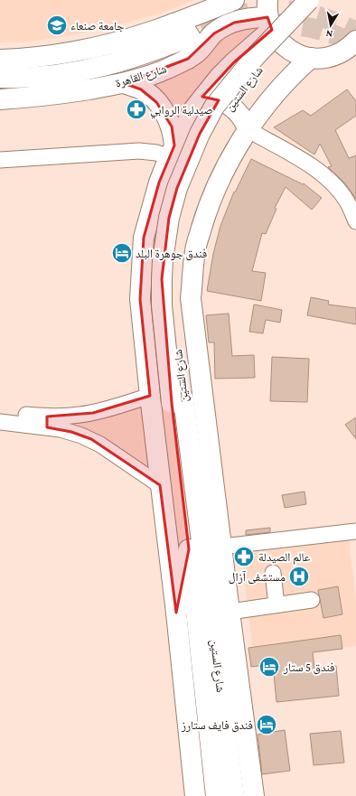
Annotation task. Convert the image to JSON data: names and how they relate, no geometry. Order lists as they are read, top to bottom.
{
  "streets": {
    "main road": ["شارع القاهرة", "شارع الستين"]
  },
  "crossings": [
    ["شارع القاهرة", "شارع الستين"]
  ],
  "places": {
    "school or university": ["جامعة صنعاء"],
    "pharmacy": ["صيدلية الروابي", "عالم الصيدلة"],
    "hotel": ["فندق جوهرة البلد", "فندق 5 ستار", "فندق فايف ستارز"],
    "hospital": ["مستشفى آزال"]
  },
  "north": "bottom"
}
